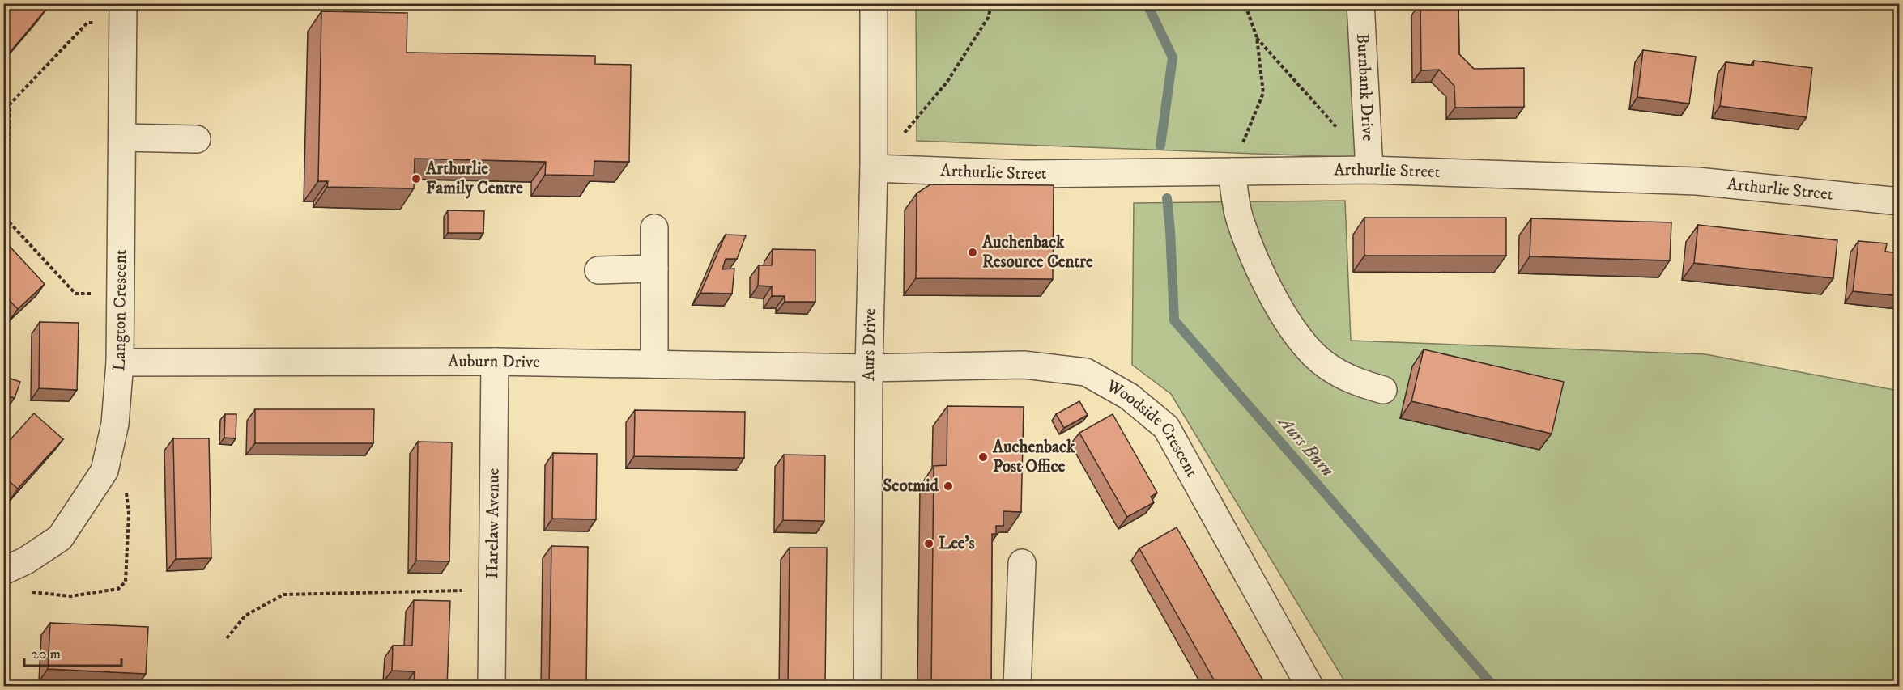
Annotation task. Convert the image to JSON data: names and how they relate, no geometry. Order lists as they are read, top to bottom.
{
  "streets": {
    "street": [
      "Burnbank Drive",
      "Arthurlie Street",
      "Langton Crescent",
      "Aurs Drive",
      "Auburn Drive",
      "Woodside Crescent",
      "Harelaw Avenue"
    ]
  },
  "crossings": [
    ["Burnbank Drive", "Arthurlie Street"],
    ["Arthurlie Street", "Aurs Drive"],
    ["Langton Crescent", "Auburn Drive"],
    ["Aurs Drive", "Auburn Drive"],
    ["Aurs Drive", "Woodside Crescent"],
    ["Auburn Drive", "Woodside Crescent"],
    ["Auburn Drive", "Harelaw Avenue"]
  ],
  "water": ["Aurs Burn"],
  "places": [
    "Arthurlie Family Centre",
    "Auchenback Resource Centre",
    "Auchenback Post Office",
    "Scotmid",
    "Lee's"
  ],
  "scale_bar": "20 m"
}
